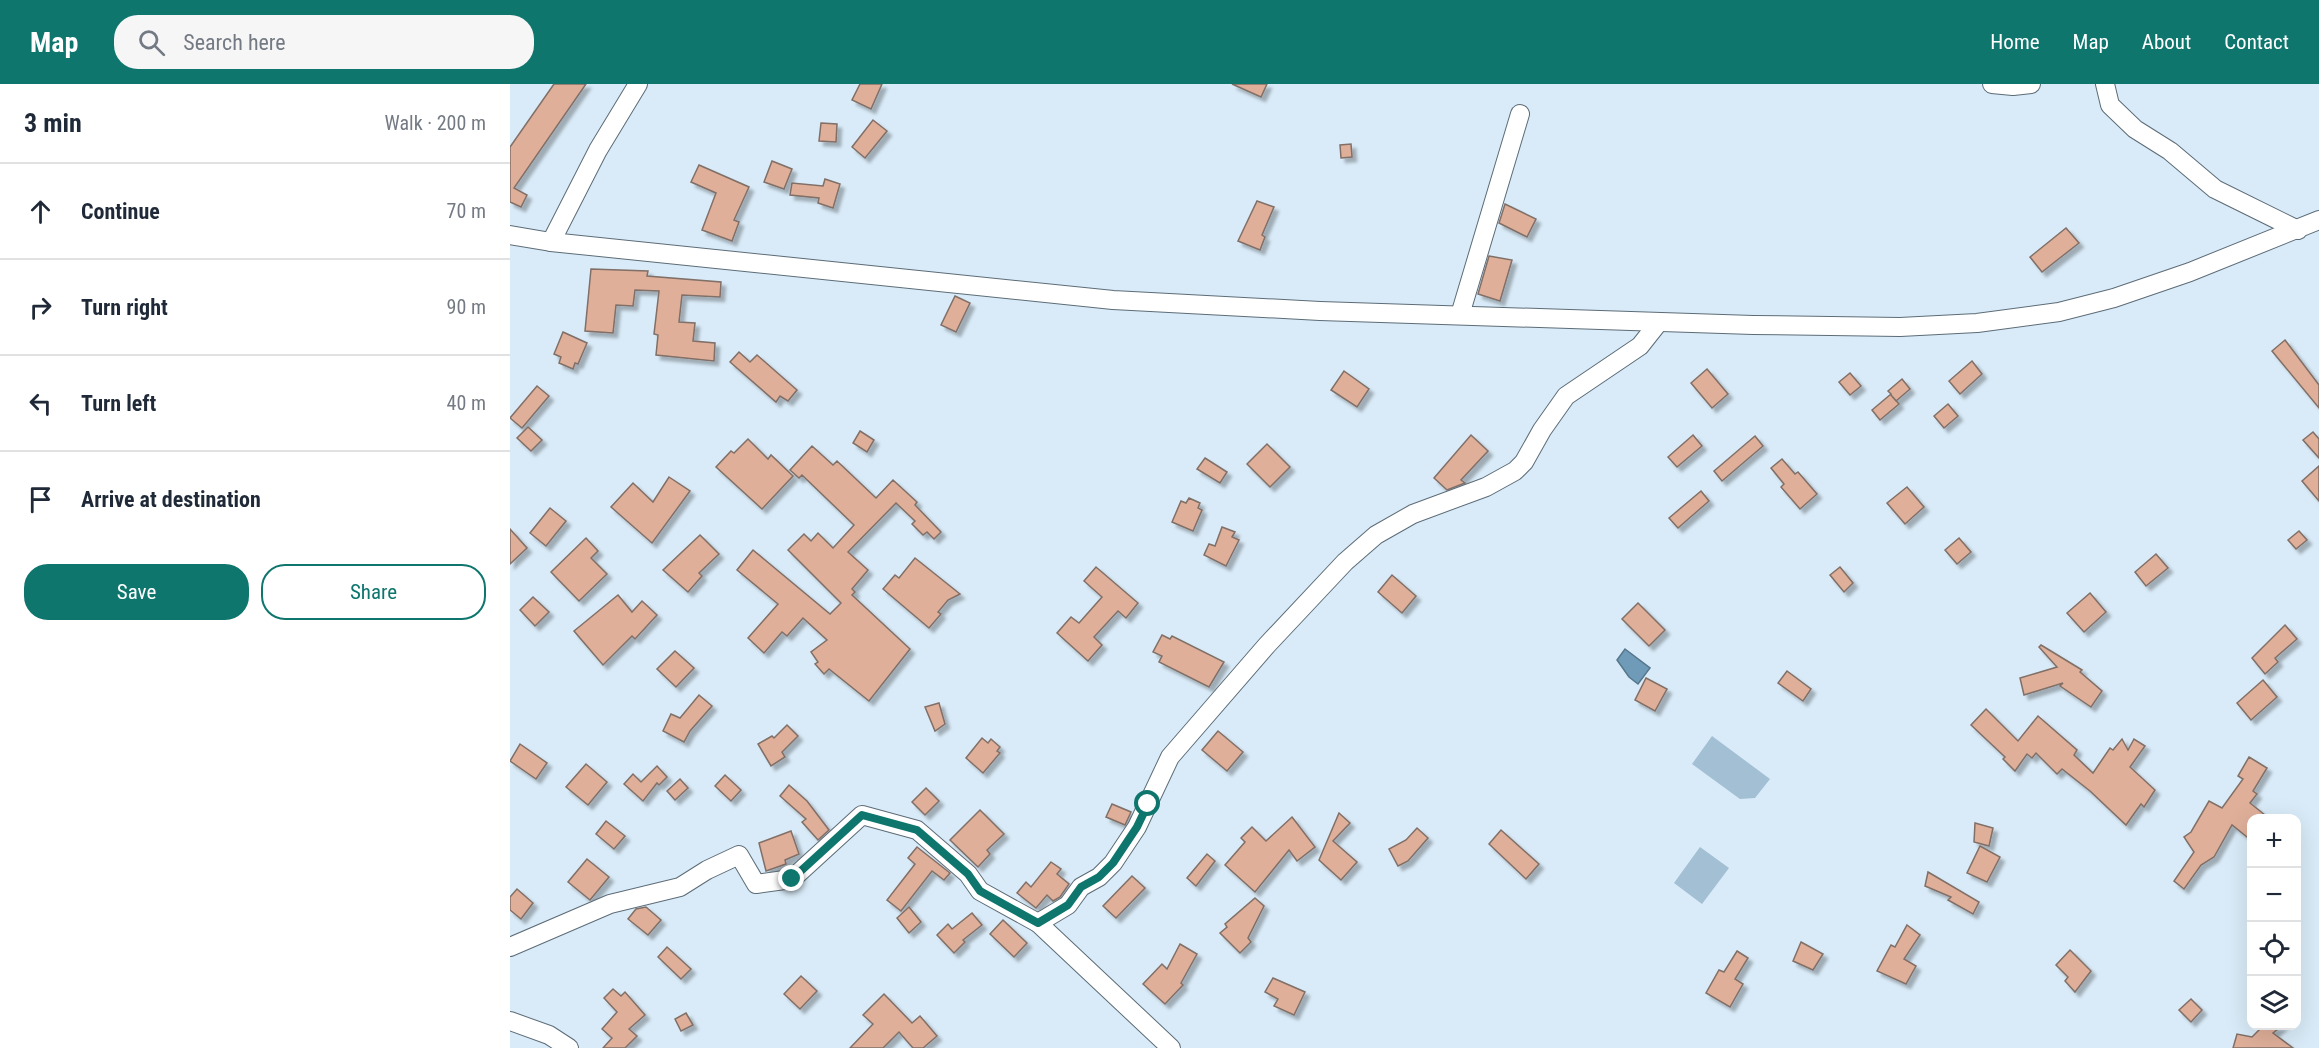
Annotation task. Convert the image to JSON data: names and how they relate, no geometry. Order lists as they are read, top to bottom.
{
  "page": {
    "header": "Map",
    "search": "Search here",
    "nav": [
      "Home",
      "Map",
      "About",
      "Contact"
    ],
    "heading": ["3 min", "Walk · 200 m"],
    "list": [
      ["Continue", "70 m"],
      ["Turn right", "90 m"],
      ["Turn left", "40 m"],
      "Arrive at destination"
    ],
    "buttons": ["Save", "Share"],
    "map_buttons": ["+", "−"]
  }
}
